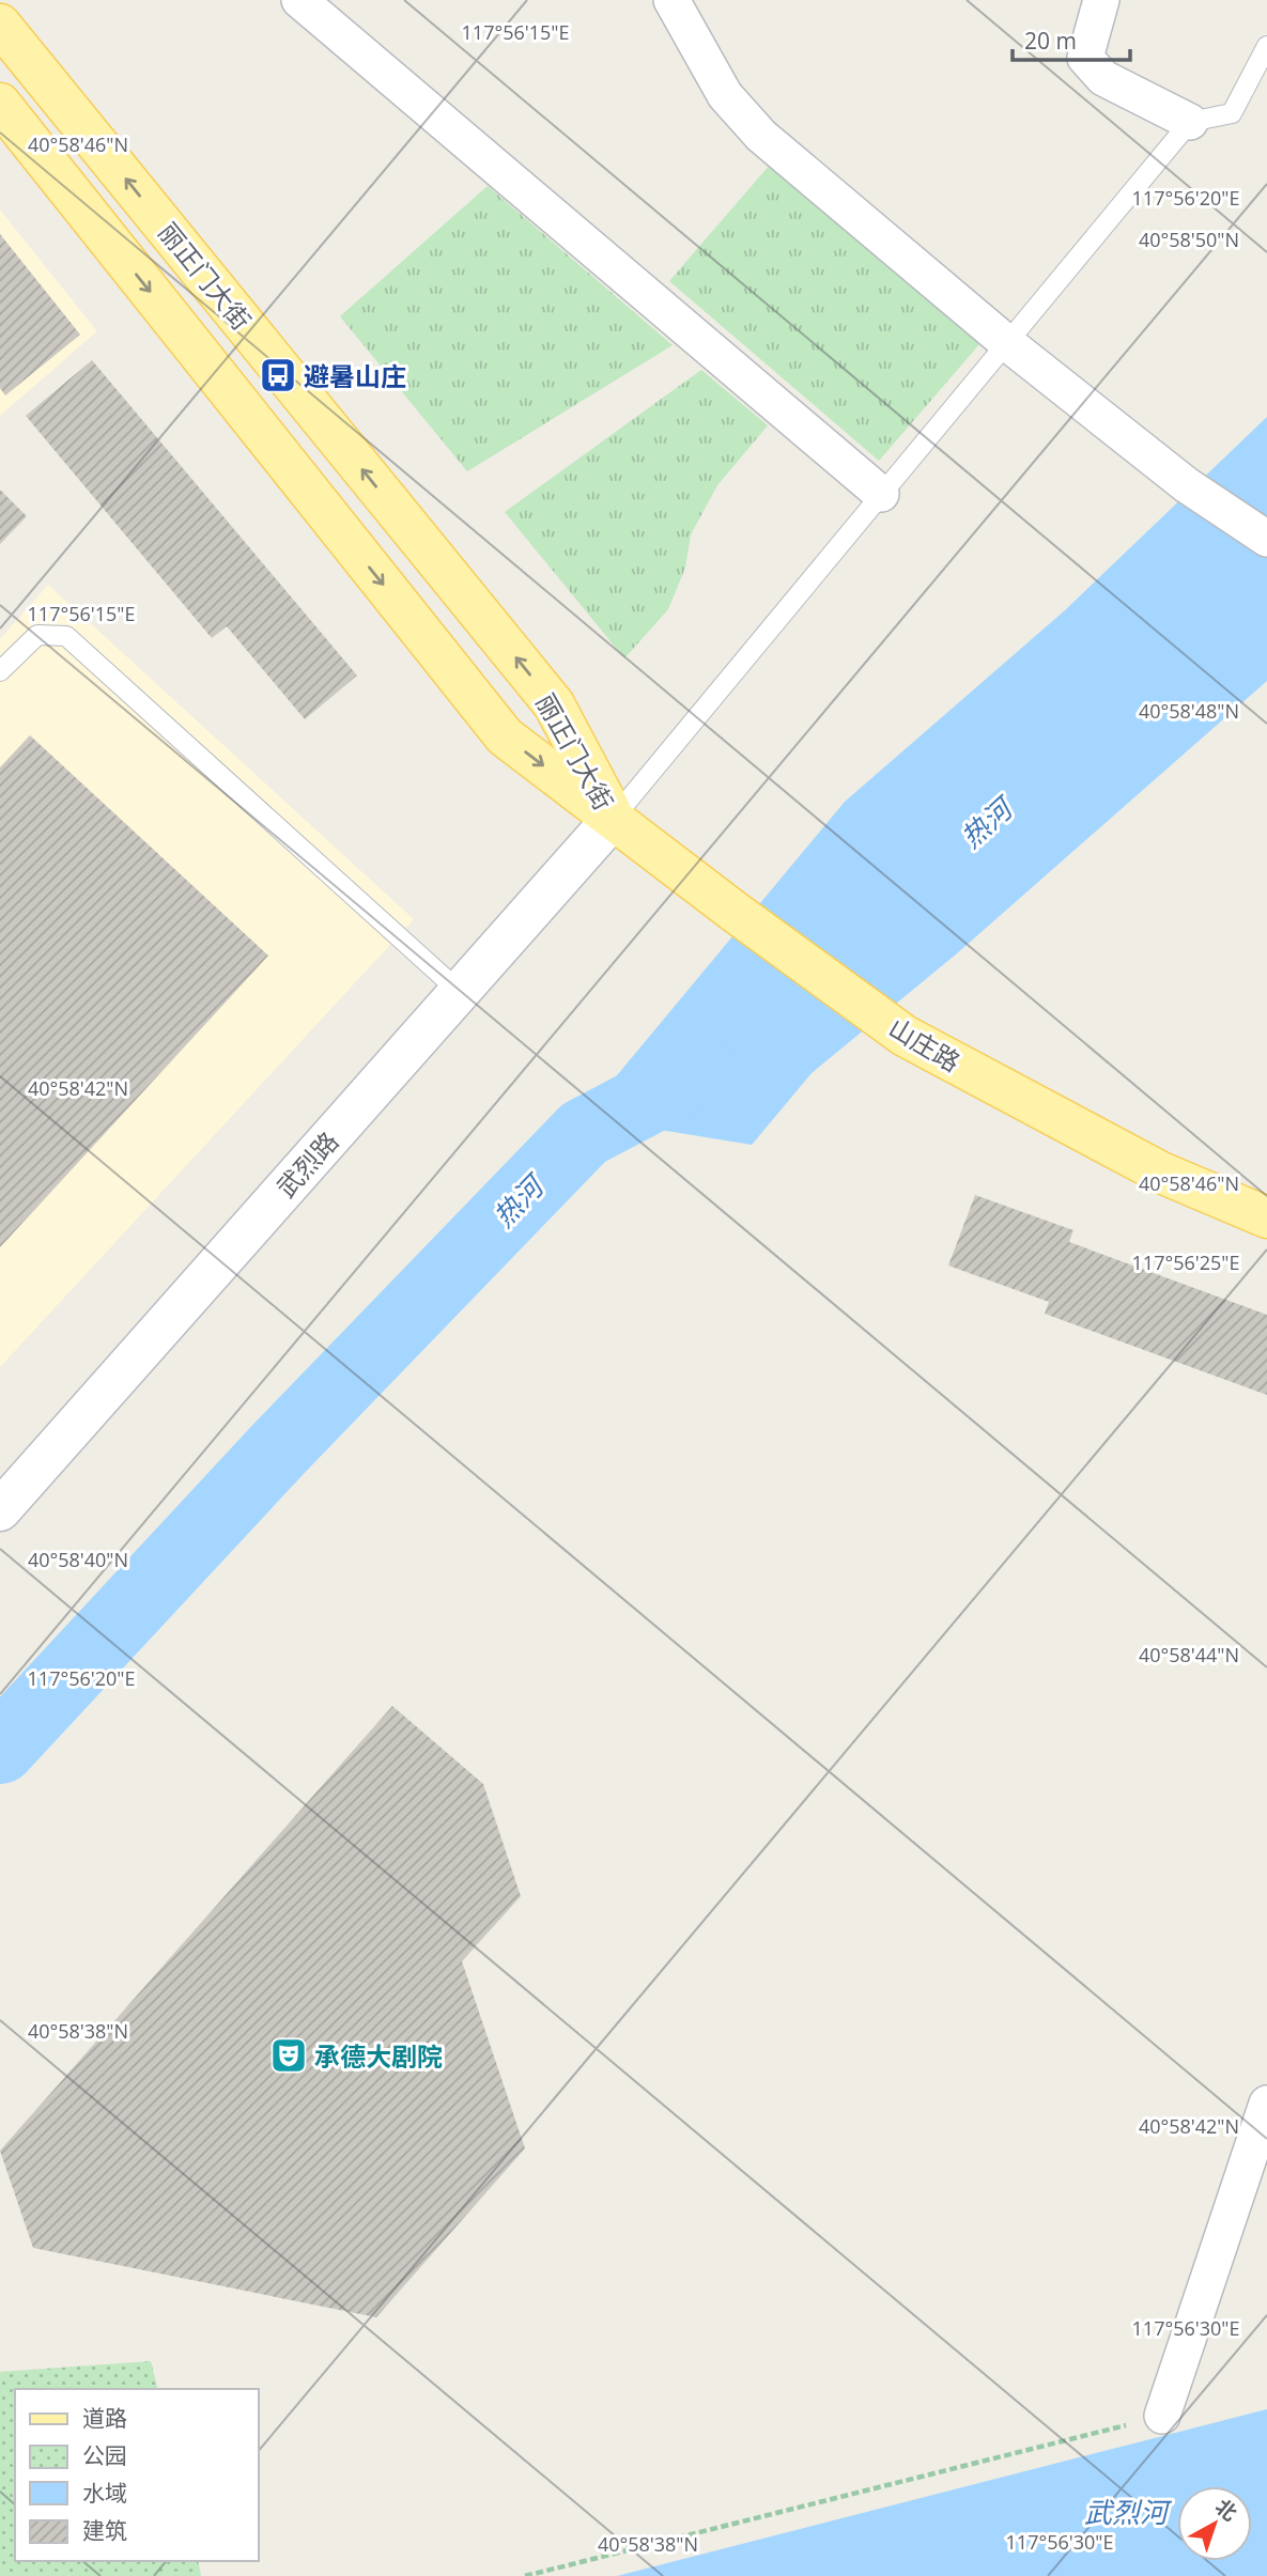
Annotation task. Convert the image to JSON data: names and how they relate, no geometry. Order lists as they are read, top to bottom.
{
  "streets": {
    "main road": ["丽正门大街", "山庄路", "武烈路"]
  },
  "crossings": [
    ["丽正门大街", "山庄路"],
    ["丽正门大街", "武烈路"],
    ["山庄路", "武烈路"]
  ],
  "water": ["热河", "武烈河"],
  "places": {
    "bus stop": ["避暑山庄"],
    "theatre": ["承德大剧院"]
  },
  "legend": [
    "道路",
    "公园",
    "水域",
    "建筑"
  ],
  "scale_bar": "20 m",
  "north": "top right",
  "coordinates": [
    "117°56'15\"E",
    "40°58'46\"N",
    "117°56'20\"E",
    "40°58'50\"N",
    "40°58'48\"N",
    "40°58'42\"N",
    "117°56'25\"E",
    "40°58'40\"N",
    "40°58'44\"N",
    "40°58'38\"N",
    "117°56'30\"E"
  ]
}
